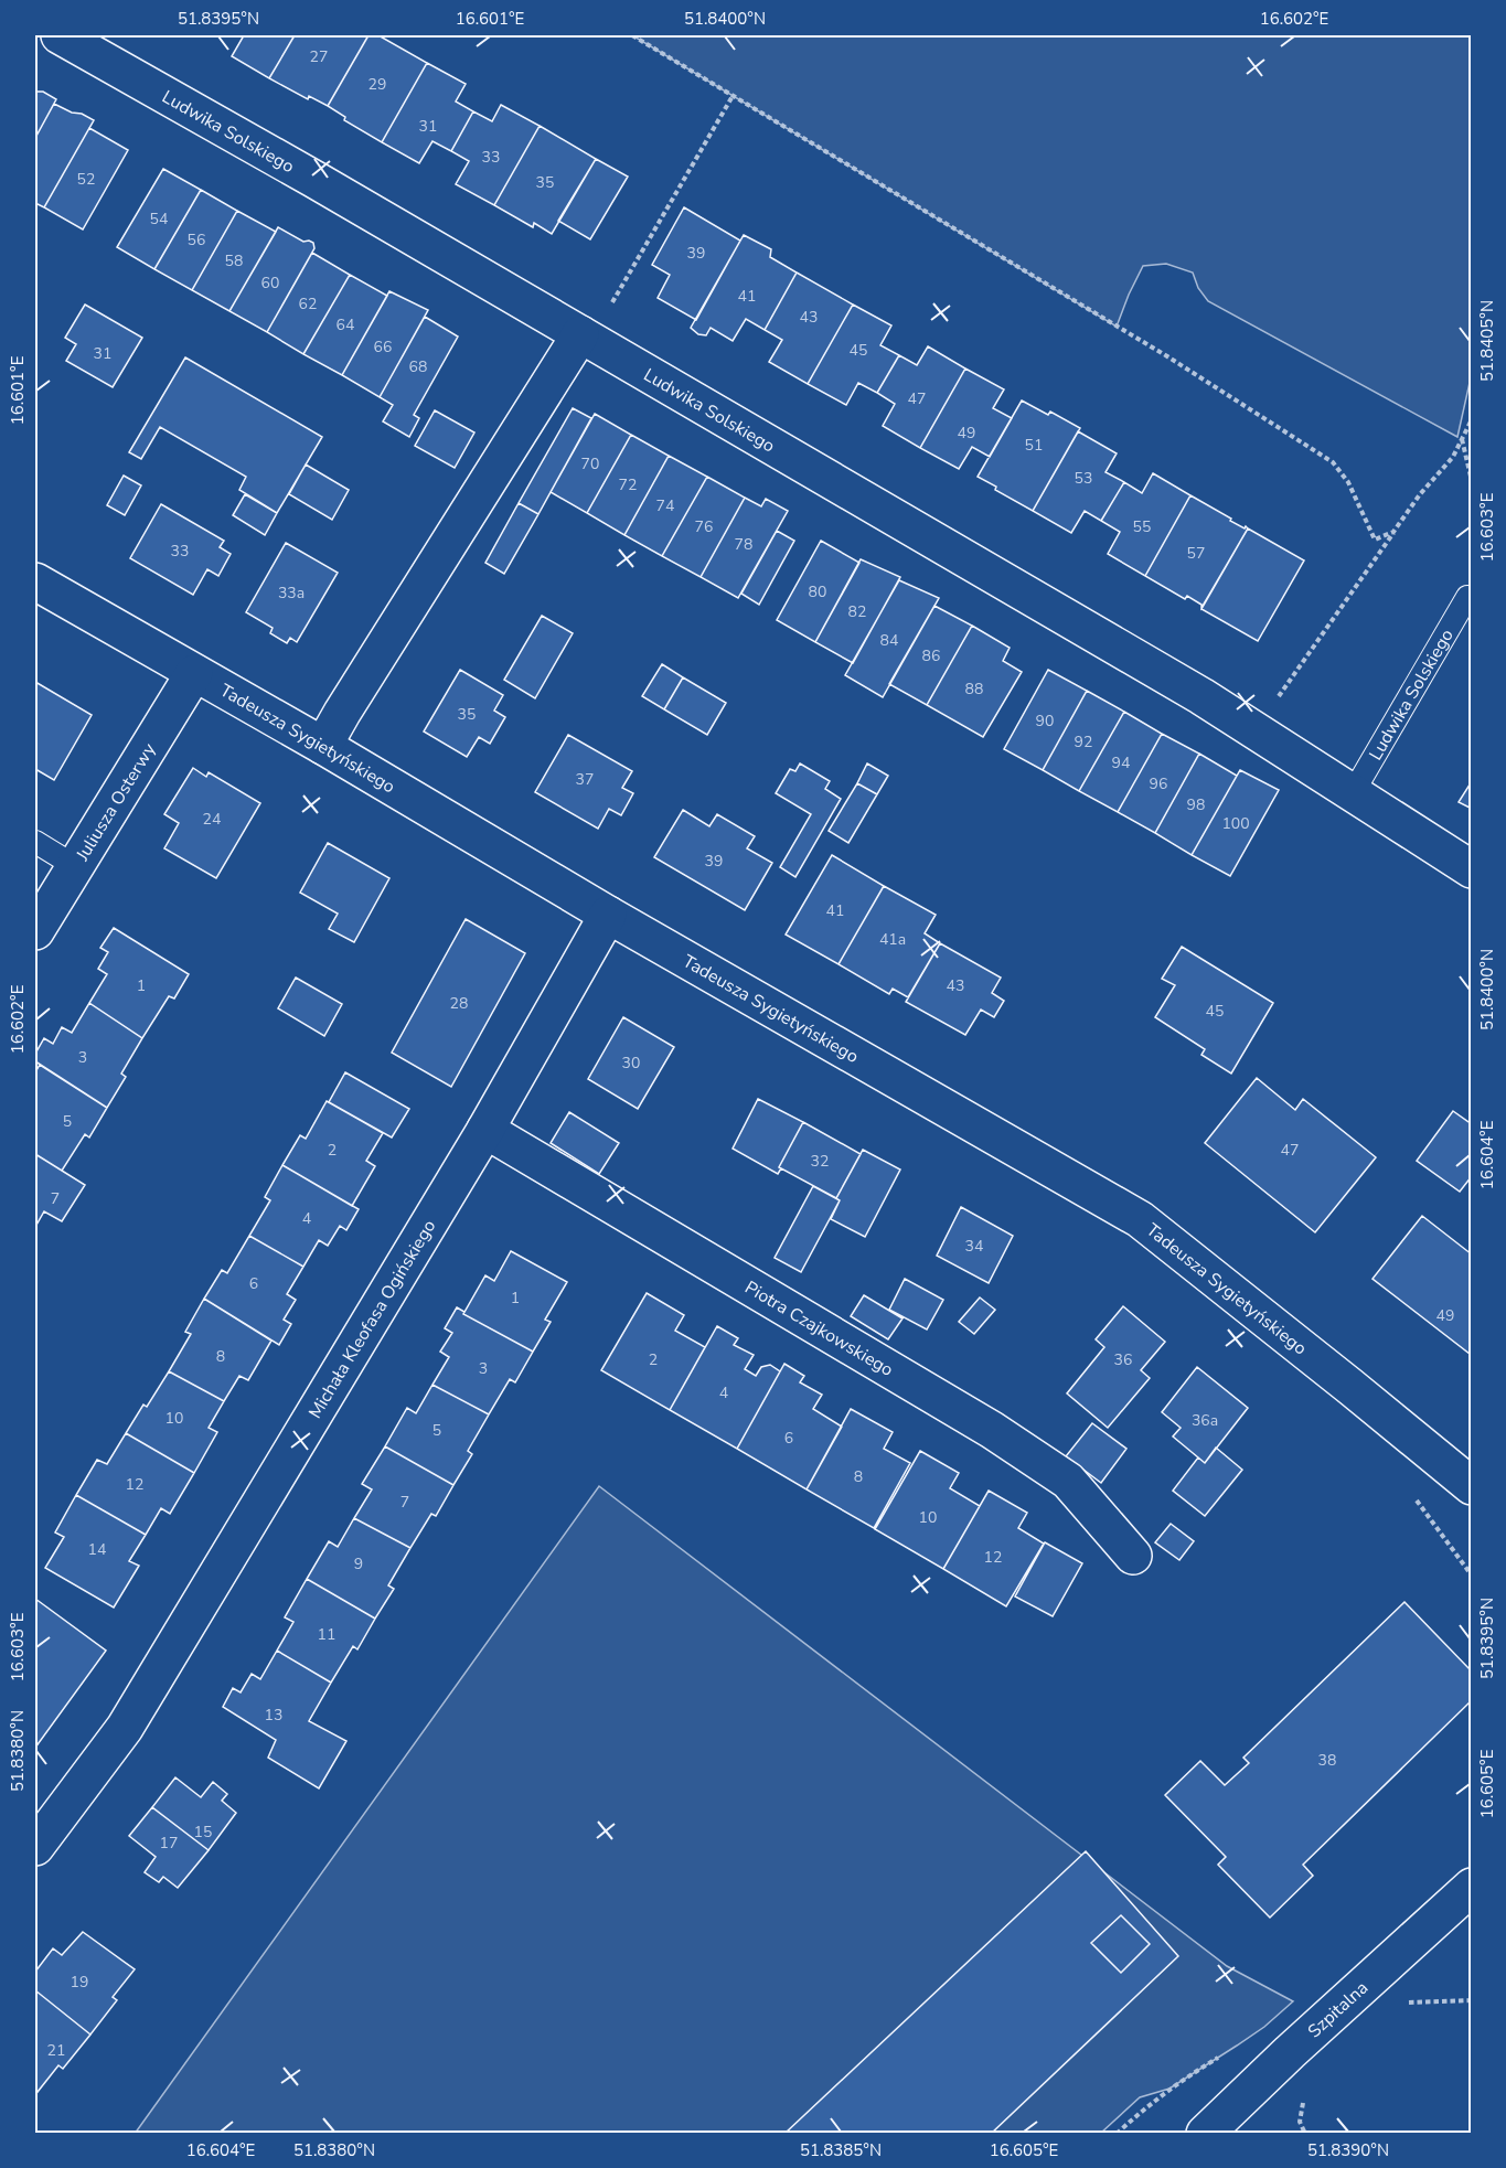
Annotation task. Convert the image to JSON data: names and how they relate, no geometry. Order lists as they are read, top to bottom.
{
  "streets": {
    "street": [
      "Ludwika Solskiego",
      "Tadeusza Sygietyńskiego",
      "Juliusza Osterwy",
      "Michała Kleofasa Ogińskiego",
      "Piotra Czajkowskiego",
      "Szpitalna"
    ]
  },
  "crossings": [
    ["Tadeusza Sygietyńskiego", "Juliusza Osterwy"],
    ["Tadeusza Sygietyńskiego", "Michała Kleofasa Ogińskiego"],
    ["Michała Kleofasa Ogińskiego", "Piotra Czajkowskiego"]
  ],
  "house_numbers": [
    "27",
    "29",
    "31",
    "33",
    "52",
    "35",
    "54",
    "56",
    "39",
    "58",
    "60",
    "41",
    "62",
    "43",
    "64",
    "66",
    "45",
    "31",
    "68",
    "47",
    "49",
    "51",
    "70",
    "53",
    "72",
    "74",
    "76",
    "55",
    "78",
    "33",
    "57",
    "80",
    "33a",
    "82",
    "84",
    "86",
    "88",
    "35",
    "90",
    "92",
    "94",
    "37",
    "96",
    "98",
    "24",
    "100",
    "39",
    "41",
    "41a",
    "1",
    "43",
    "28",
    "45",
    "3",
    "30",
    "5",
    "2",
    "47",
    "32",
    "7",
    "4",
    "34",
    "6",
    "1",
    "49",
    "8",
    "2",
    "36",
    "3",
    "4",
    "10",
    "36a",
    "5",
    "6",
    "8",
    "12",
    "7",
    "10",
    "14",
    "12",
    "9",
    "11",
    "13",
    "38",
    "15",
    "17",
    "19",
    "21"
  ],
  "coordinates": [
    "51.8395°N",
    "16.601°E",
    "51.8400°N",
    "16.602°E",
    "51.8405°N",
    "16.603°E",
    "16.604°E",
    "51.8380°N",
    "16.605°E",
    "51.8385°N",
    "51.8390°N"
  ]
}
